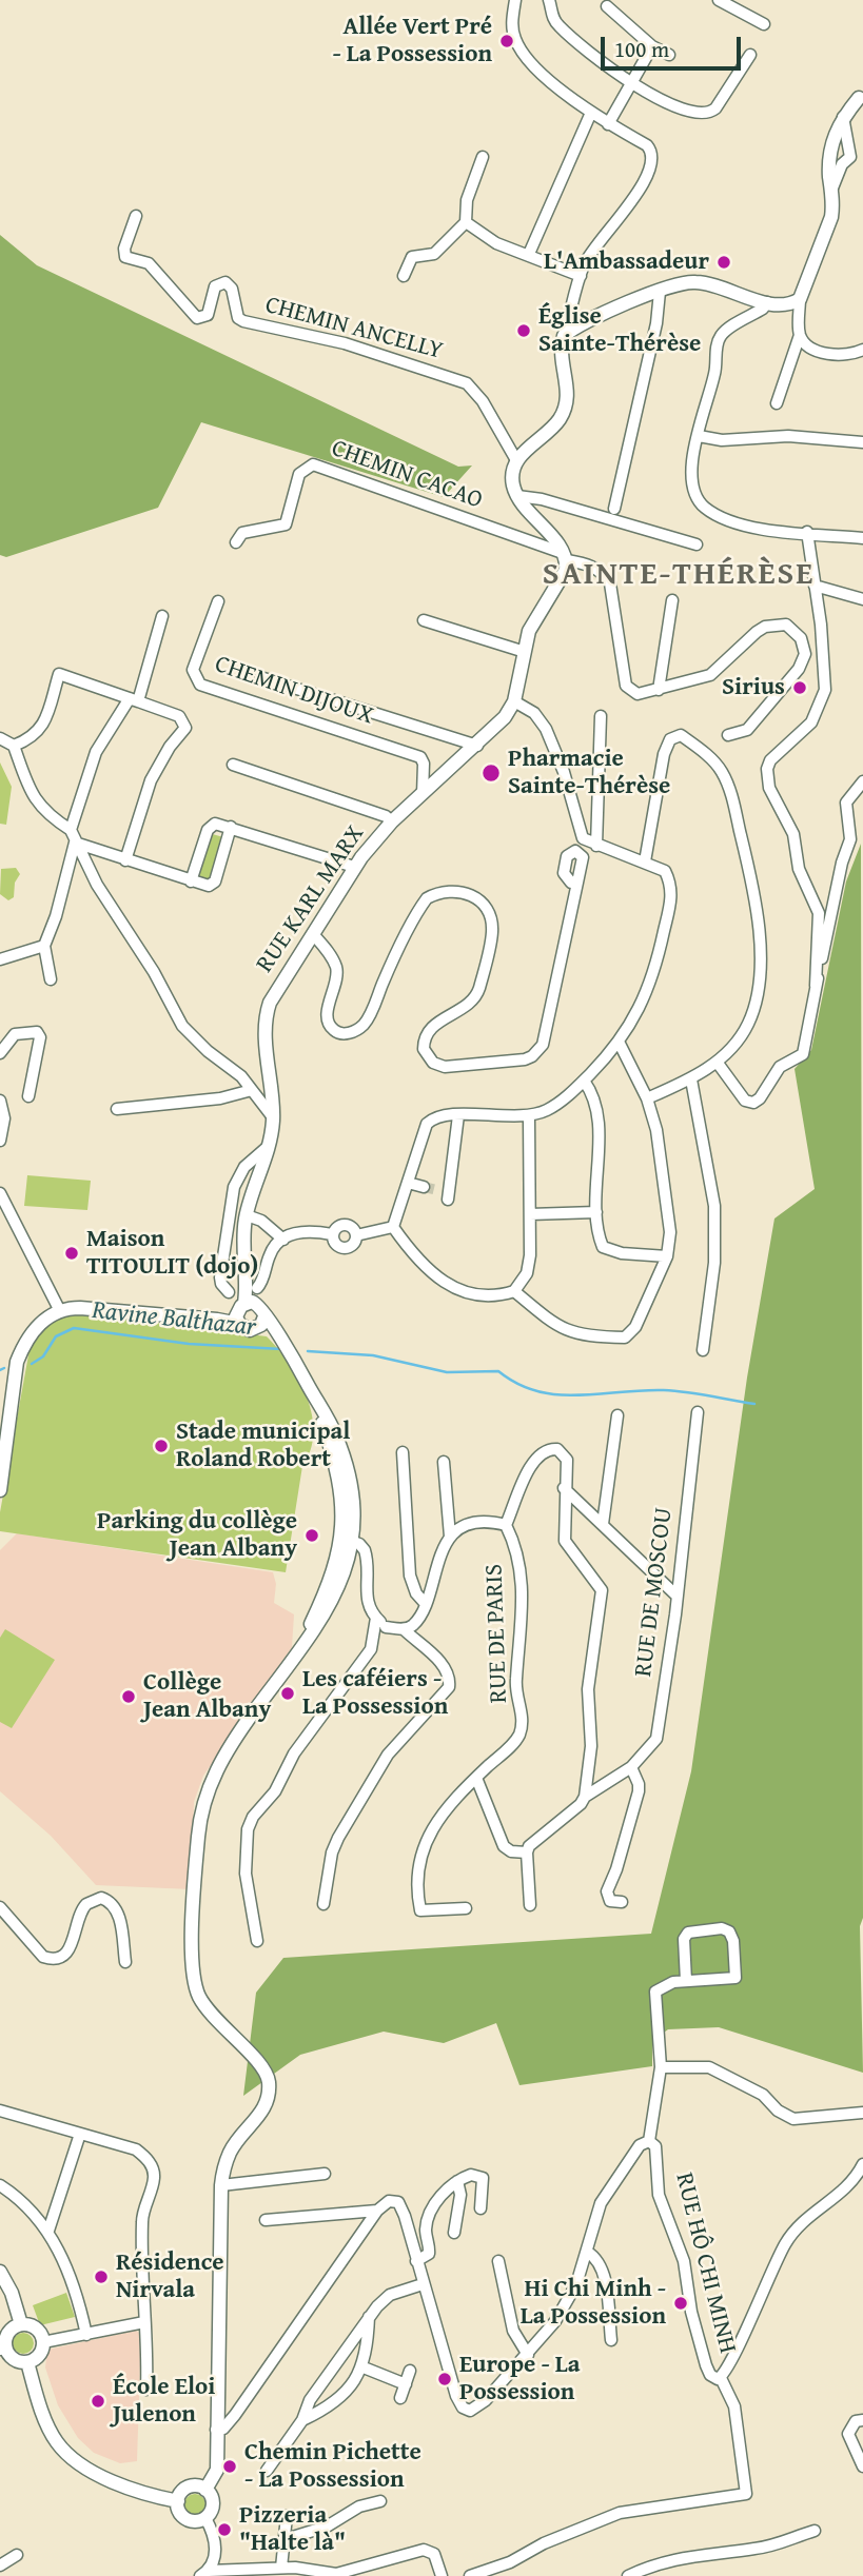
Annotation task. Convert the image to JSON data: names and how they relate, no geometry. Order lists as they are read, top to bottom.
{
  "streets": {
    "main road": ["RUE KARL MARX"],
    "street": [
      "CHEMIN ANCELLY",
      "CHEMIN CACAO",
      "CHEMIN DIJOUX",
      "RUE DE MOSCOU",
      "RUE DE PARIS",
      "RUE HÔ CHI MINH"
    ]
  },
  "crossings": [
    ["CHEMIN CACAO", "RUE KARL MARX"],
    ["CHEMIN DIJOUX", "RUE KARL MARX"]
  ],
  "districts": ["SAINTE-THÉRÈSE"],
  "water": ["Ravine Balthazar"],
  "places": [
    "Allée Vert Pré - La Possession",
    "L'Ambassadeur",
    "Église Sainte-Thérèse",
    "Sirius",
    "Pharmacie Sainte-Thérèse",
    "Maison TITOULIT (dojo)",
    "Stade municipal Roland Robert",
    "Parking du collège Jean Albany",
    "Les caféiers - La Possession",
    "Collège Jean Albany",
    "Résidence Nirvala",
    "Hi Chi Minh - La Possession",
    "Europe - La Possession",
    "École Eloi Julenon",
    "Chemin Pichette - La Possession",
    "Pizzeria \"Halte là\""
  ],
  "scale_bar": "100 m"
}
